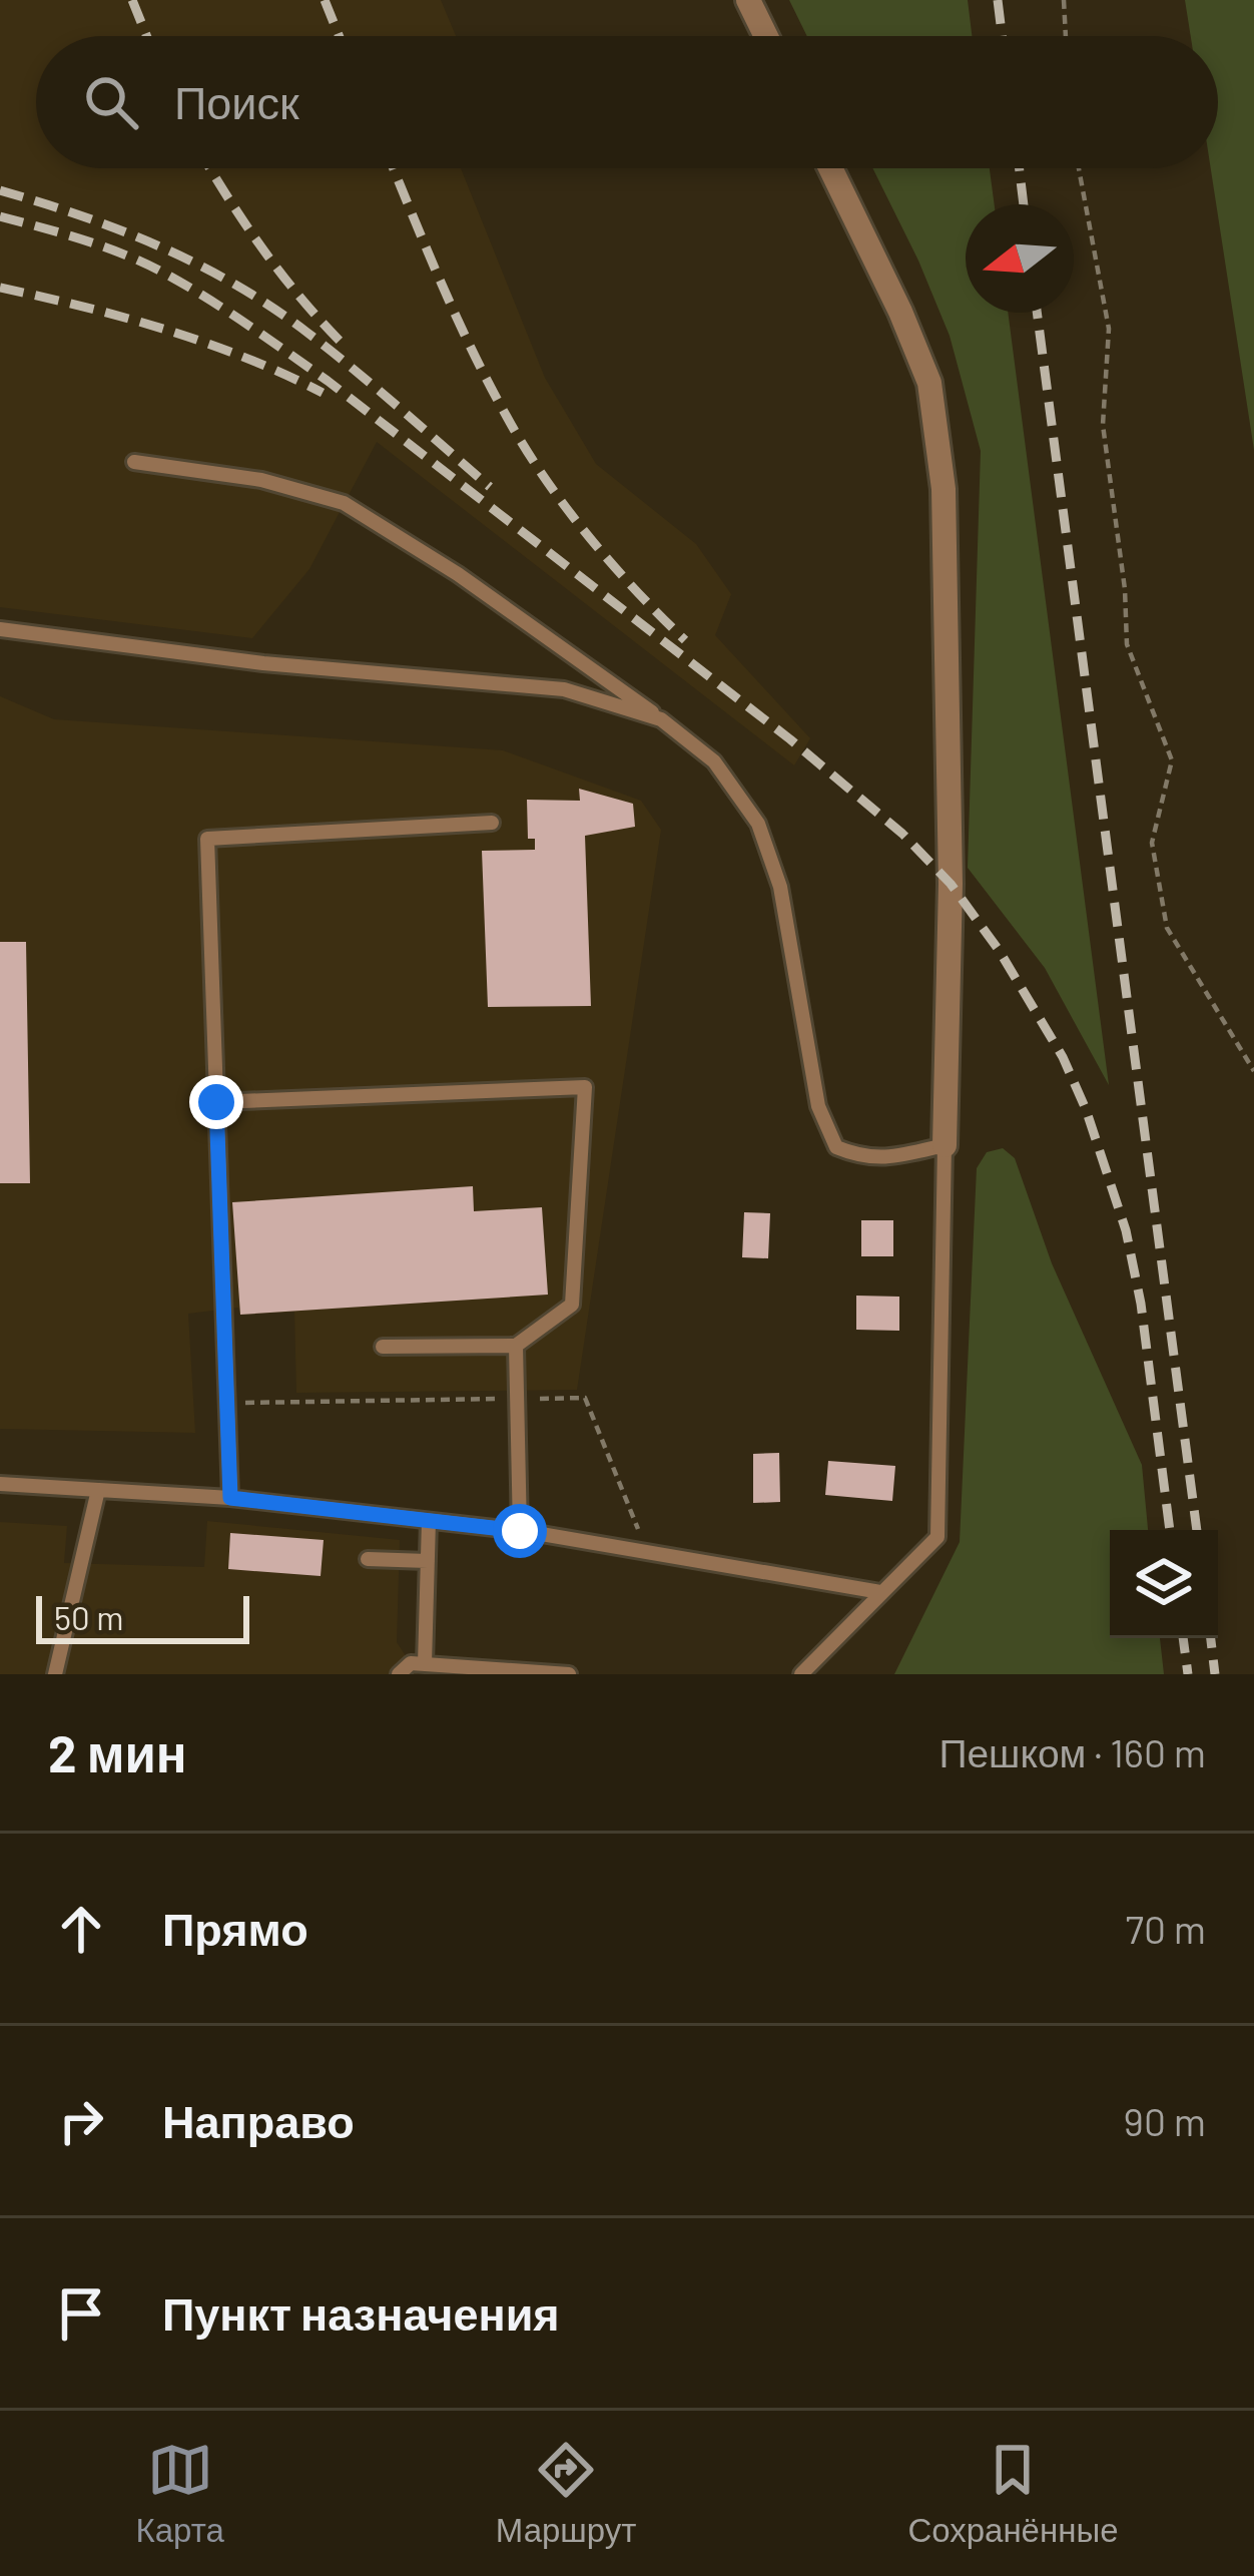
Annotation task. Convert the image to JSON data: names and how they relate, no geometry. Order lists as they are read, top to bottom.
{
  "scale_bar": "50 m",
  "north": "left",
  "page": {
    "search": "Поиск",
    "scale": "50 m",
    "heading": ["2 мин", "Пешком · 160 m"],
    "list": [
      ["Прямо", "70 m"],
      ["Направо", "90 m"],
      "Пункт назначения"
    ],
    "nav": ["Карта", "Маршрут", "Сохранённые"]
  }
}
